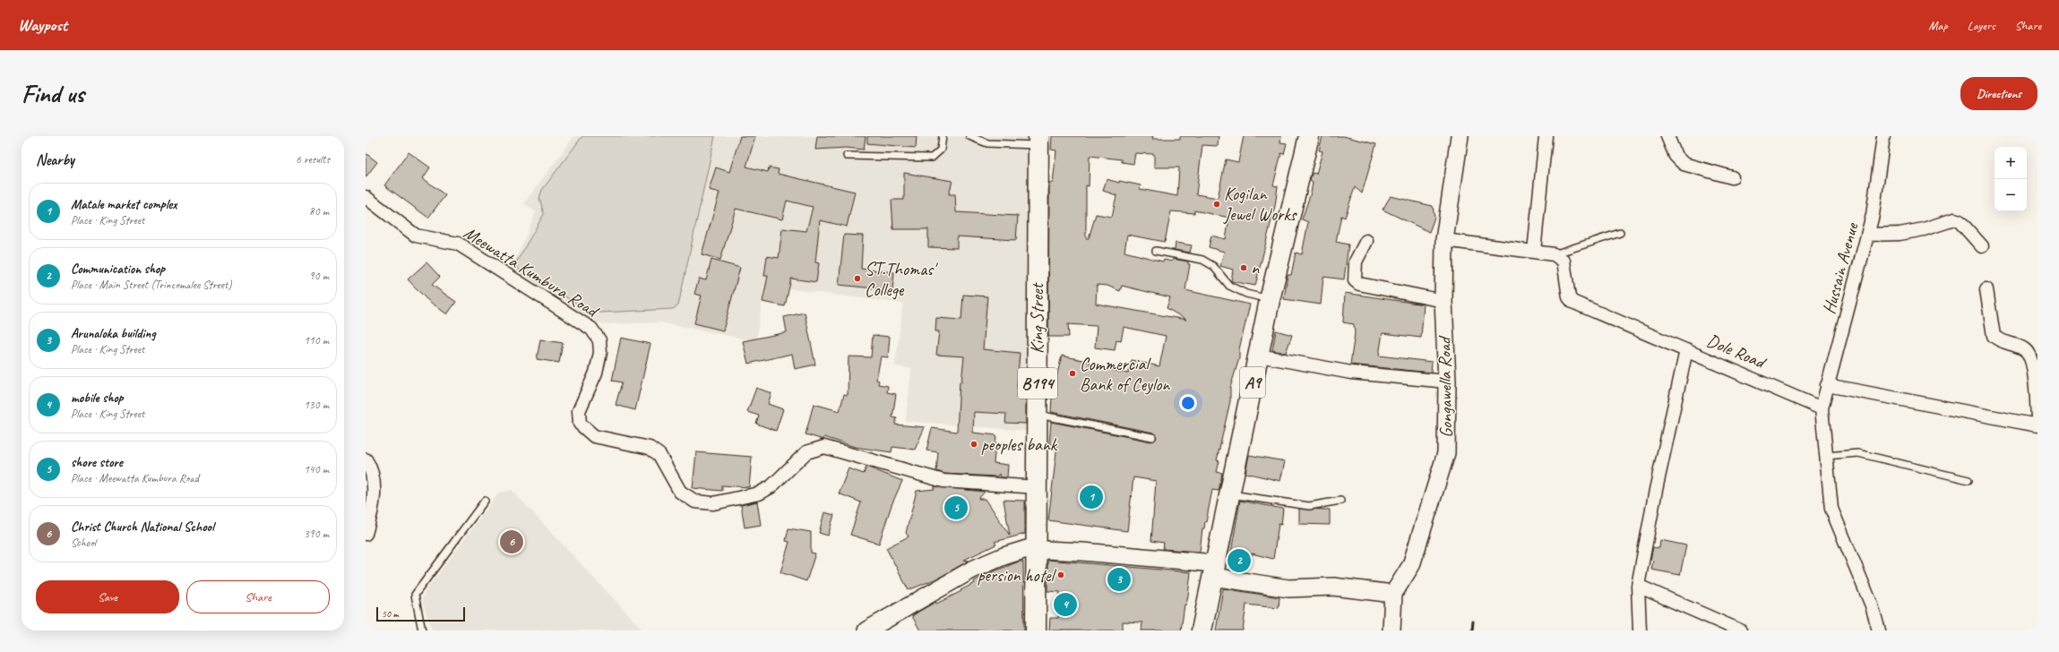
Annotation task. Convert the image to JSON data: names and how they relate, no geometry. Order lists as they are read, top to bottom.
{
  "streets": {
    "main road": ["King Street", "A9", "B194"],
    "street": [
      "Hussain Avenue",
      "Meewatta Kumbura Road",
      "Dole Road",
      "Gongawella Road"
    ]
  },
  "crossings": [
    ["Hussain Avenue", "Dole Road"],
    ["Meewatta Kumbura Road", "King Street"]
  ],
  "places": [
    "Kogilan Jewel Works",
    "n",
    "ST.Thomas' College",
    "Commercial Bank of Ceylon",
    "peoples bank",
    "persion hotel"
  ],
  "scale_bar": "50 m",
  "page": {
    "header": "Waypost",
    "nav": ["Map", "Layers", "Share"],
    "buttons": [
      "Directions",
      ["Save", "Share"]
    ],
    "title": "Find us",
    "heading": ["Nearby", "6 results"],
    "map_buttons": ["+", "−"],
    "list": [
      {
        "mark": "1",
        "name": "Matale market complex",
        "note": "Place · King Street",
        "value": "80 m"
      },
      {
        "mark": "2",
        "name": "Communication shop",
        "note": "Place · Main Street (Trincomalee Street)",
        "value": "90 m"
      },
      {
        "mark": "3",
        "name": "Arunaloka building",
        "note": "Place · King Street",
        "value": "110 m"
      },
      {
        "mark": "4",
        "name": "mobile shop",
        "note": "Place · King Street",
        "value": "130 m"
      },
      {
        "mark": "5",
        "name": "shore store",
        "note": "Place · Meewatta Kumbura Road",
        "value": "140 m"
      },
      {
        "mark": "6",
        "name": "Christ Church National School",
        "note": "School",
        "value": "390 m"
      }
    ],
    "pins": [
      "1",
      "5",
      "6",
      "2",
      "3",
      "4"
    ],
    "scale": "50 m"
  }
}
